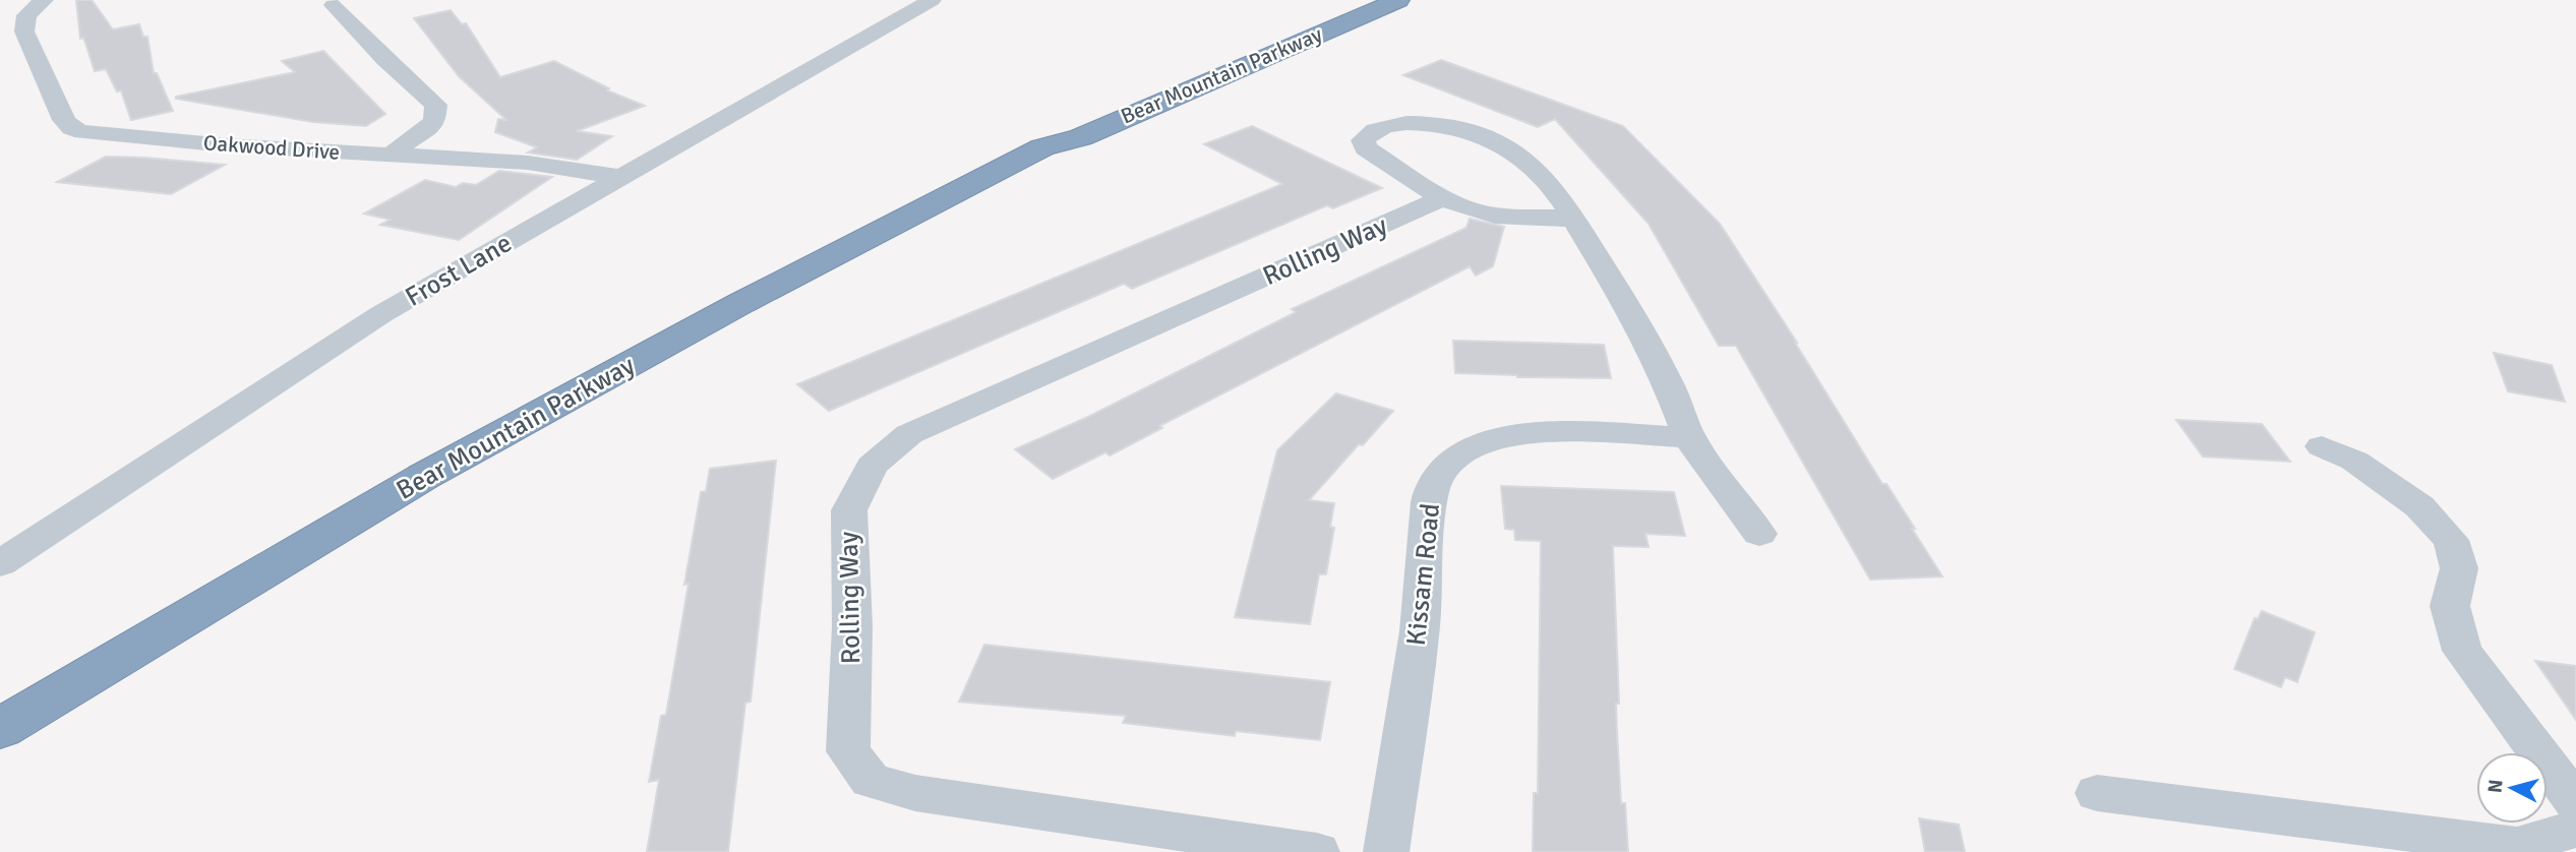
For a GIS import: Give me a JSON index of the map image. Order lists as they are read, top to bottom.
{
  "streets": {
    "highway": ["Bear Mountain Parkway"],
    "street": [
      "Oakwood Drive",
      "Rolling Way",
      "Frost Lane",
      "Kissam Road"
    ]
  },
  "crossings": [
    ["Oakwood Drive", "Frost Lane"]
  ],
  "north": "left"
}
